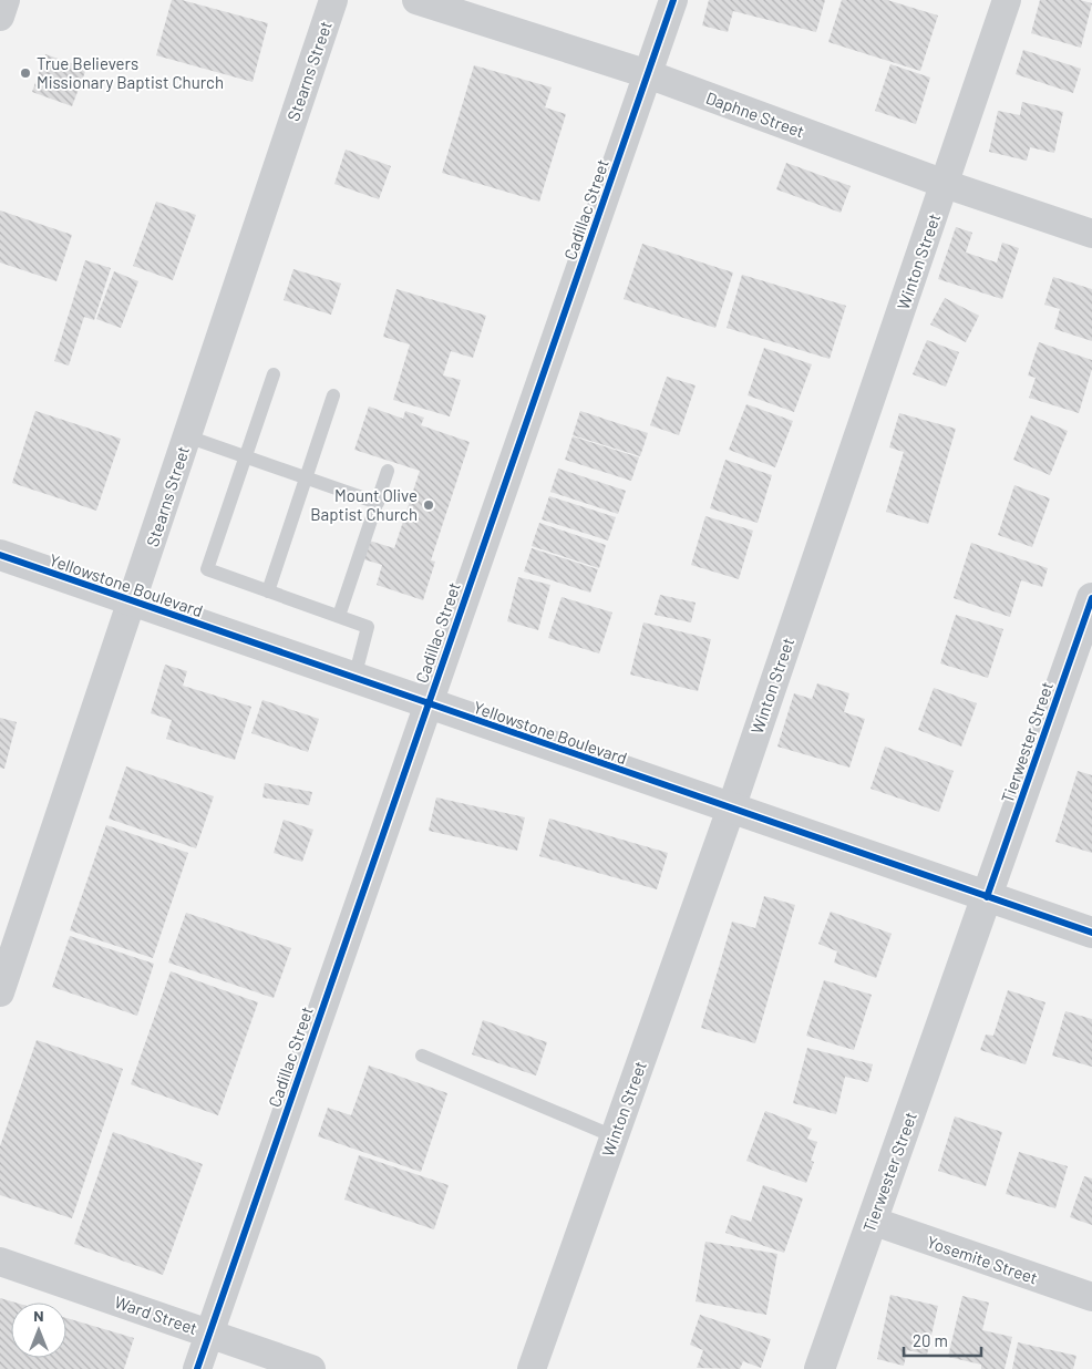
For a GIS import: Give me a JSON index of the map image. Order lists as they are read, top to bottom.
{
  "streets": {
    "street": [
      "Stearns Street",
      "Daphne Street",
      "Cadillac Street",
      "Winton Street",
      "Yellowstone Boulevard",
      "Tierwester Street",
      "Yosemite Street",
      "Ward Street"
    ]
  },
  "crossings": [
    ["Stearns Street", "Yellowstone Boulevard"],
    ["Daphne Street", "Cadillac Street"],
    ["Daphne Street", "Winton Street"],
    ["Cadillac Street", "Yellowstone Boulevard"],
    ["Cadillac Street", "Ward Street"],
    ["Winton Street", "Yellowstone Boulevard"],
    ["Yellowstone Boulevard", "Tierwester Street"],
    ["Tierwester Street", "Yosemite Street"]
  ],
  "places": ["True Believers Missionary Baptist Church", "Mount Olive Baptist Church"],
  "scale_bar": "20 m",
  "north": "top"
}
